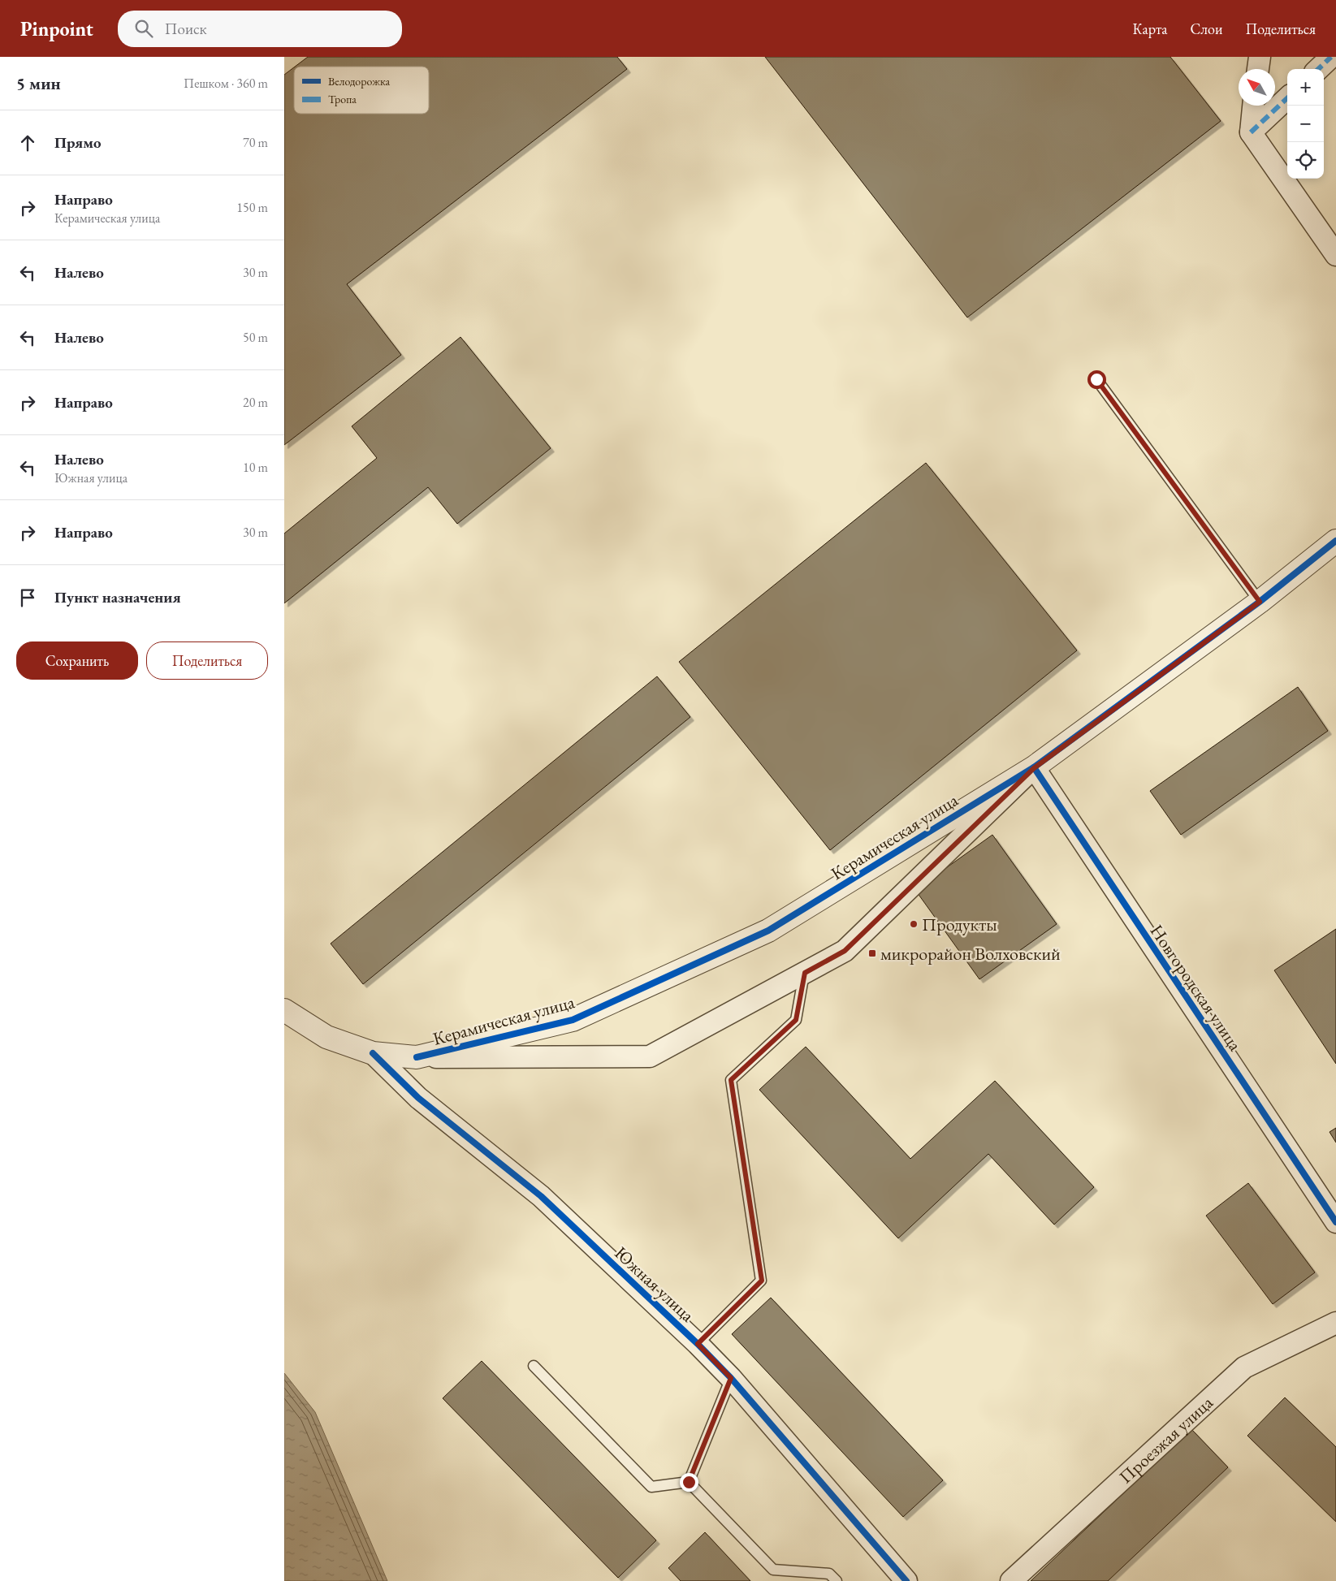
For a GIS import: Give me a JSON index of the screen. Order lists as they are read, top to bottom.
{
  "streets": {
    "street": [
      "Керамическая улица",
      "Новгородская улица",
      "Южная улица",
      "Проезжая улица"
    ]
  },
  "crossings": [
    ["Керамическая улица", "Новгородская улица"]
  ],
  "places": {
    "other": ["Продукты"],
    "transit": ["микрорайон Волховский"]
  },
  "legend": ["Велодорожка", "Тропа"],
  "north": "top left",
  "page": {
    "header": "Pinpoint",
    "search": "Поиск",
    "nav": ["Карта", "Слои", "Поделиться"],
    "heading": ["5 мин", "Пешком · 360 m"],
    "map_buttons": ["+", "−"],
    "list": [
      ["Прямо", "70 m"],
      ["Направо", "Керамическая улица", "150 m"],
      ["Налево", "30 m"],
      ["Налево", "50 m"],
      ["Направо", "20 m"],
      ["Налево", "Южная улица", "10 m"],
      ["Направо", "30 m"],
      "Пункт назначения"
    ],
    "buttons": ["Сохранить", "Поделиться"]
  }
}
